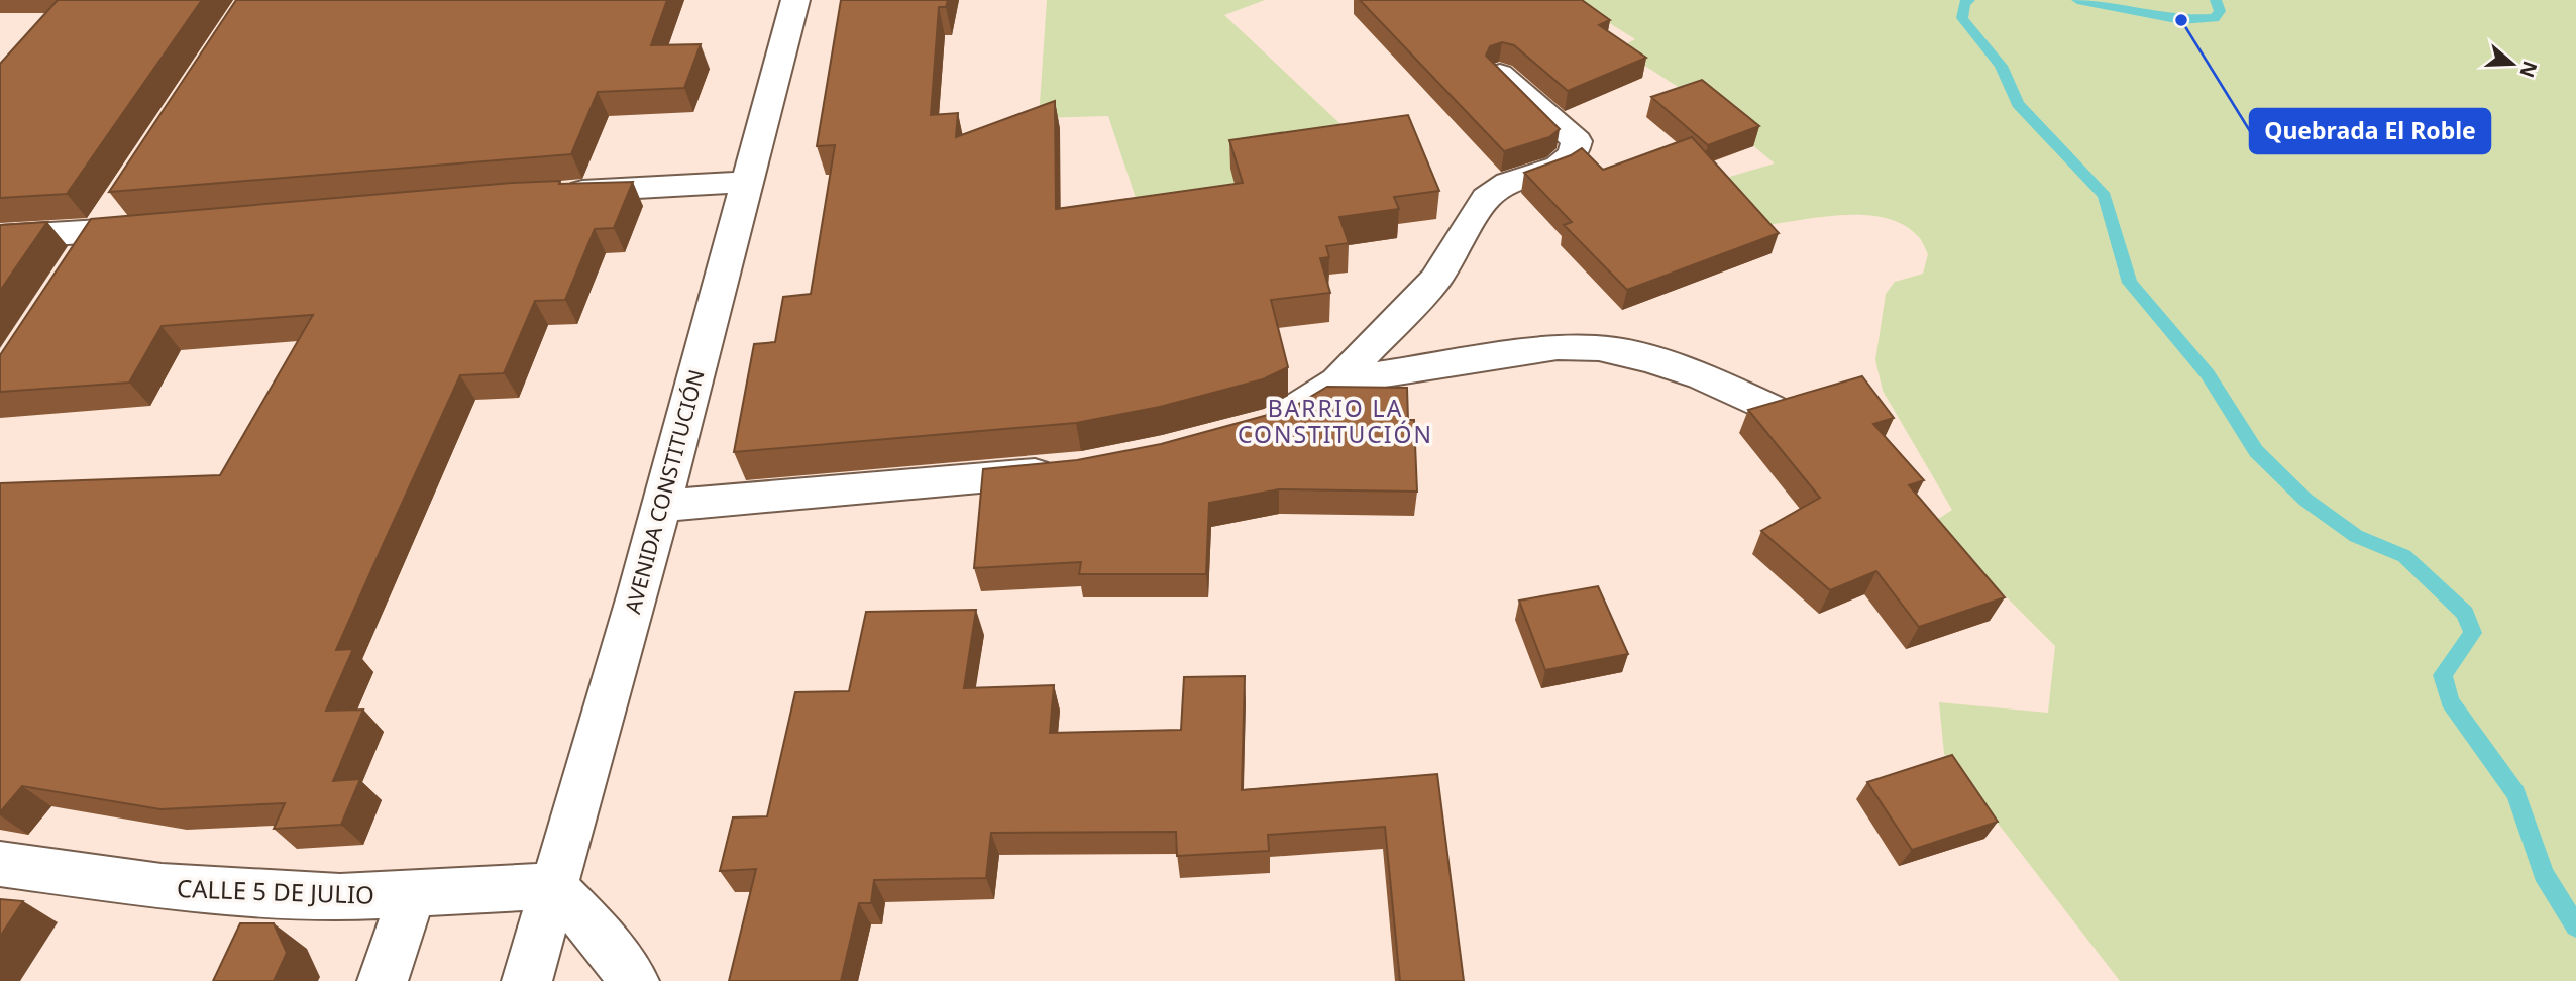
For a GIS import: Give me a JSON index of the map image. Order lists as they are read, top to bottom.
{
  "streets": {
    "street": ["AVENIDA CONSTITUCIÓN", "CALLE 5 DE JULIO"]
  },
  "crossings": [
    ["AVENIDA CONSTITUCIÓN", "CALLE 5 DE JULIO"]
  ],
  "districts": ["BARRIO LA CONSTITUCIÓN"],
  "places": ["Quebrada El Roble"],
  "north": "right"
}
